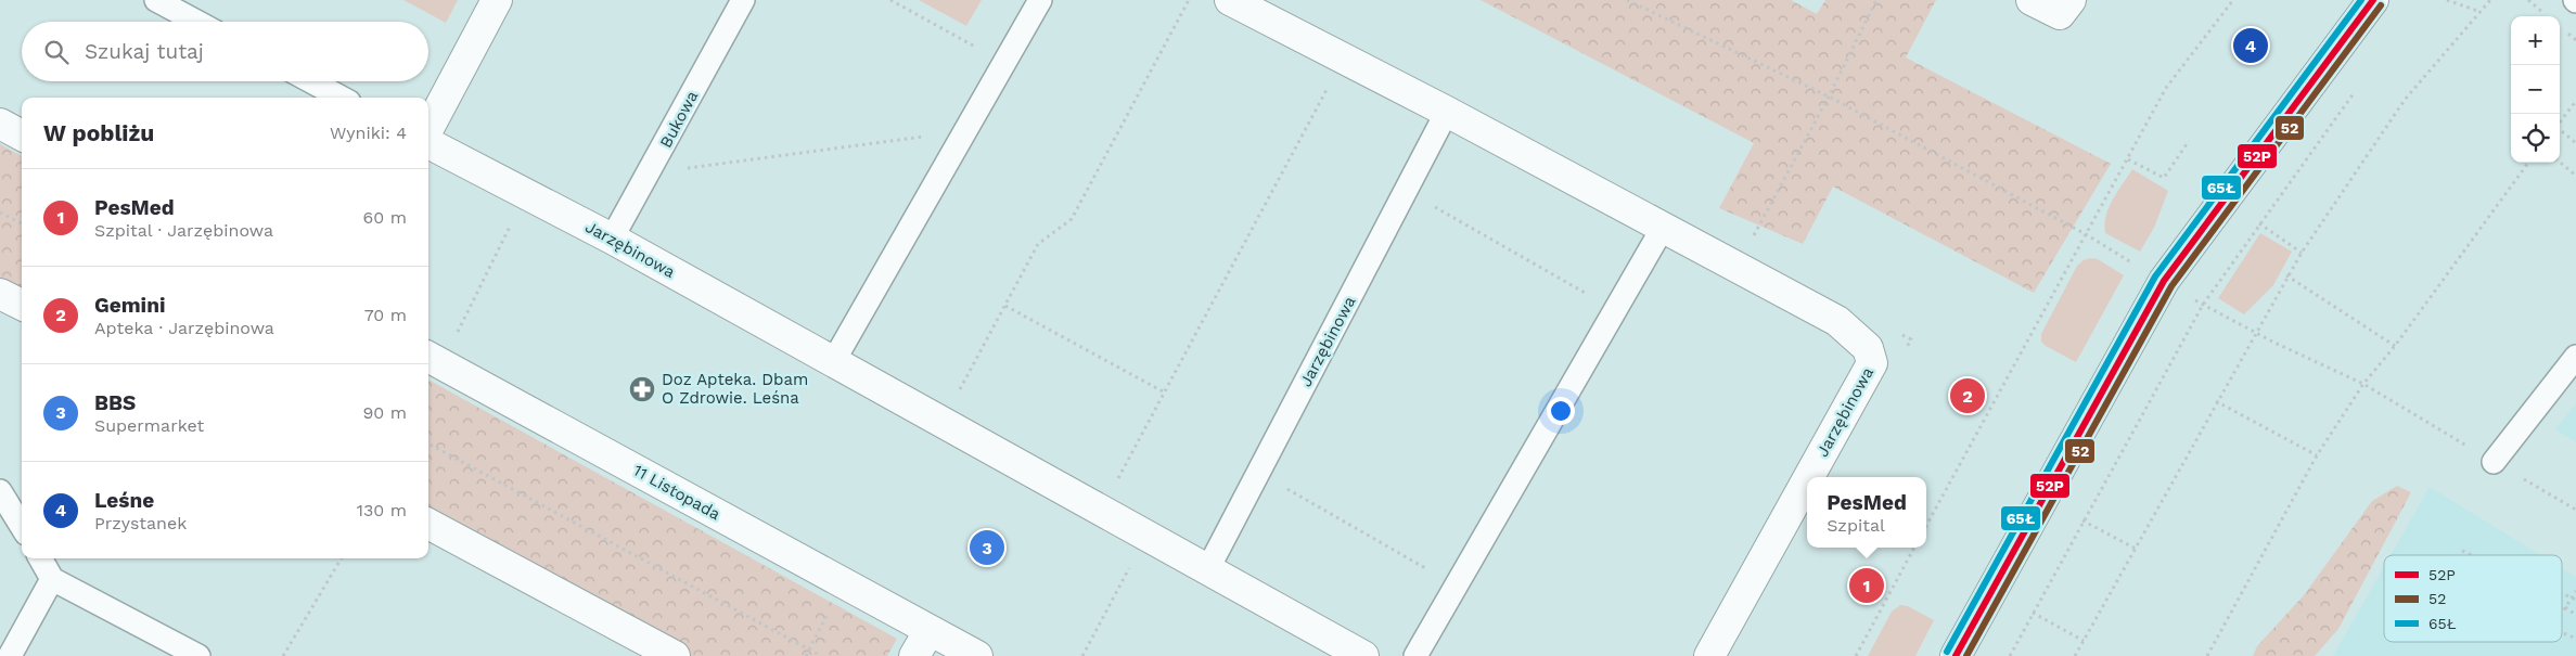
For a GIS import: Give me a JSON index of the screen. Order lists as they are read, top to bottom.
{
  "streets": {
    "street": ["Jarzębinowa", "11 Listopada"],
    "lane": ["Bukowa"]
  },
  "crossings": [
    ["Bukowa", "Jarzębinowa"]
  ],
  "places": {
    "pharmacy": ["Doz Apteka. Dbam O Zdrowie. Leśna"]
  },
  "lines": ["transit line 52P", "transit line 65Ł", "transit line 52"],
  "legend": ["52P", "52", "65Ł"],
  "page": {
    "map_buttons": ["+", "−"],
    "search": "Szukaj tutaj",
    "pins": [
      "4",
      "2",
      "3",
      "1"
    ],
    "heading": ["W pobliżu", "Wyniki: 4"],
    "list": [
      {
        "mark": "1",
        "name": "PesMed",
        "note": "Szpital · Jarzębinowa",
        "value": "60 m"
      },
      {
        "mark": "2",
        "name": "Gemini",
        "note": "Apteka · Jarzębinowa",
        "value": "70 m"
      },
      {
        "mark": "3",
        "name": "BBS",
        "note": "Supermarket",
        "value": "90 m"
      },
      {
        "mark": "4",
        "name": "Leśne",
        "note": "Przystanek",
        "value": "130 m"
      }
    ],
    "popup": ["PesMed", "Szpital"]
  }
}
